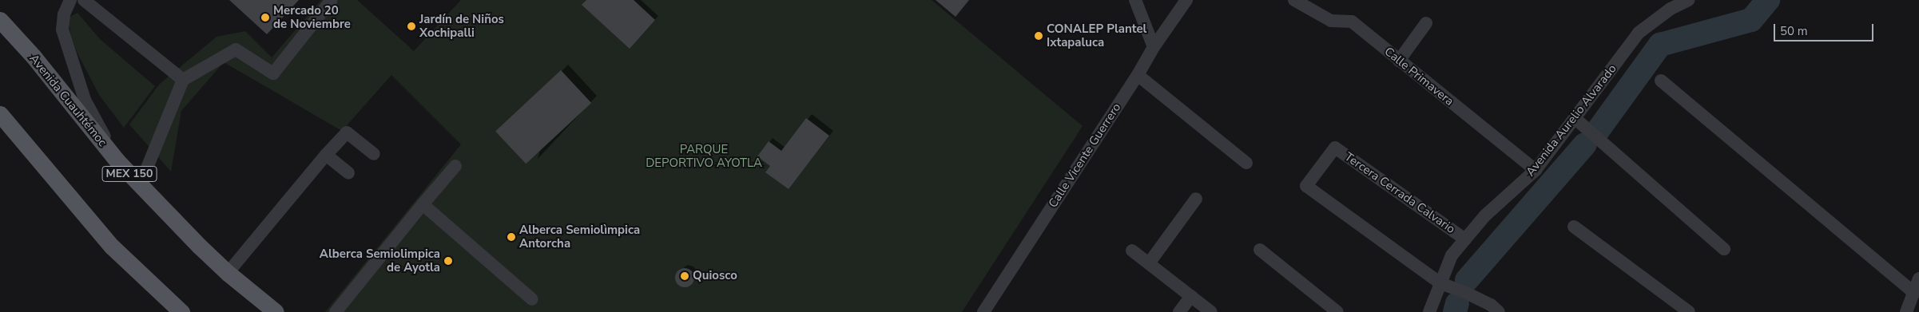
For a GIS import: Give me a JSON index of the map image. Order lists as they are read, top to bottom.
{
  "streets": {
    "main road": ["Avenida Cuauhtémoc", "MEX 150"],
    "street": [
      "Calle Primavera",
      "Avenida Aurelio Alvarado",
      "Calle Vicente Guerrero",
      "Tercera Cerrada Calvario"
    ]
  },
  "crossings": [
    ["Calle Primavera", "Avenida Aurelio Alvarado"],
    ["Avenida Aurelio Alvarado", "Tercera Cerrada Calvario"]
  ],
  "parks": ["PARQUE DEPORTIVO AYOTLA"],
  "places": [
    "Mercado 20 de Noviembre",
    "Jardín de Niños Xochipalli",
    "CONALEP Plantel Ixtapaluca",
    "Alberca Semiolìmpica Antorcha",
    "Alberca Semiolimpica de Ayotla",
    "Quiosco"
  ],
  "scale_bar": "50 m"
}
